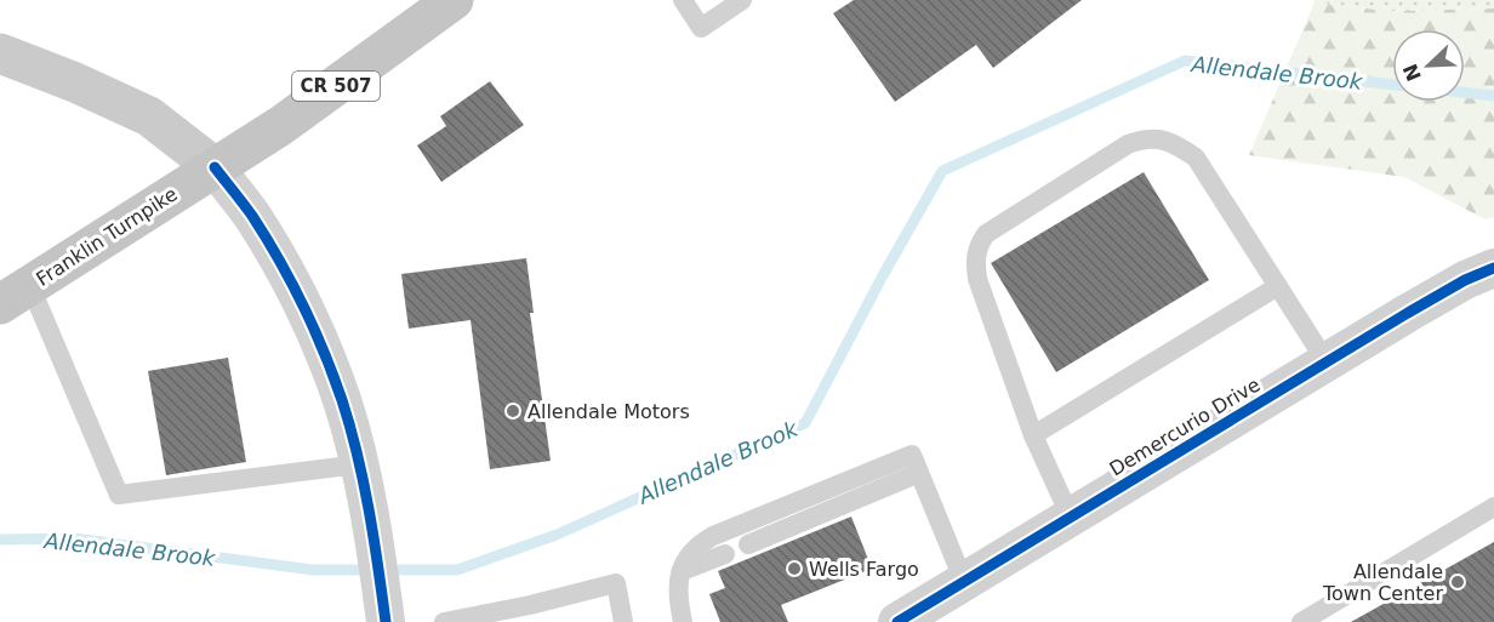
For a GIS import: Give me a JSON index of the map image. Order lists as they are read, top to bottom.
{
  "streets": {
    "main road": ["CR 507", "Franklin Turnpike"],
    "street": ["Demercurio Drive"]
  },
  "crossings": [
    ["CR 507", "Franklin Turnpike"]
  ],
  "water": ["Allendale Brook"],
  "places": ["Allendale Motors", "Wells Fargo", "Allendale Town Center"],
  "north": "bottom left"
}
